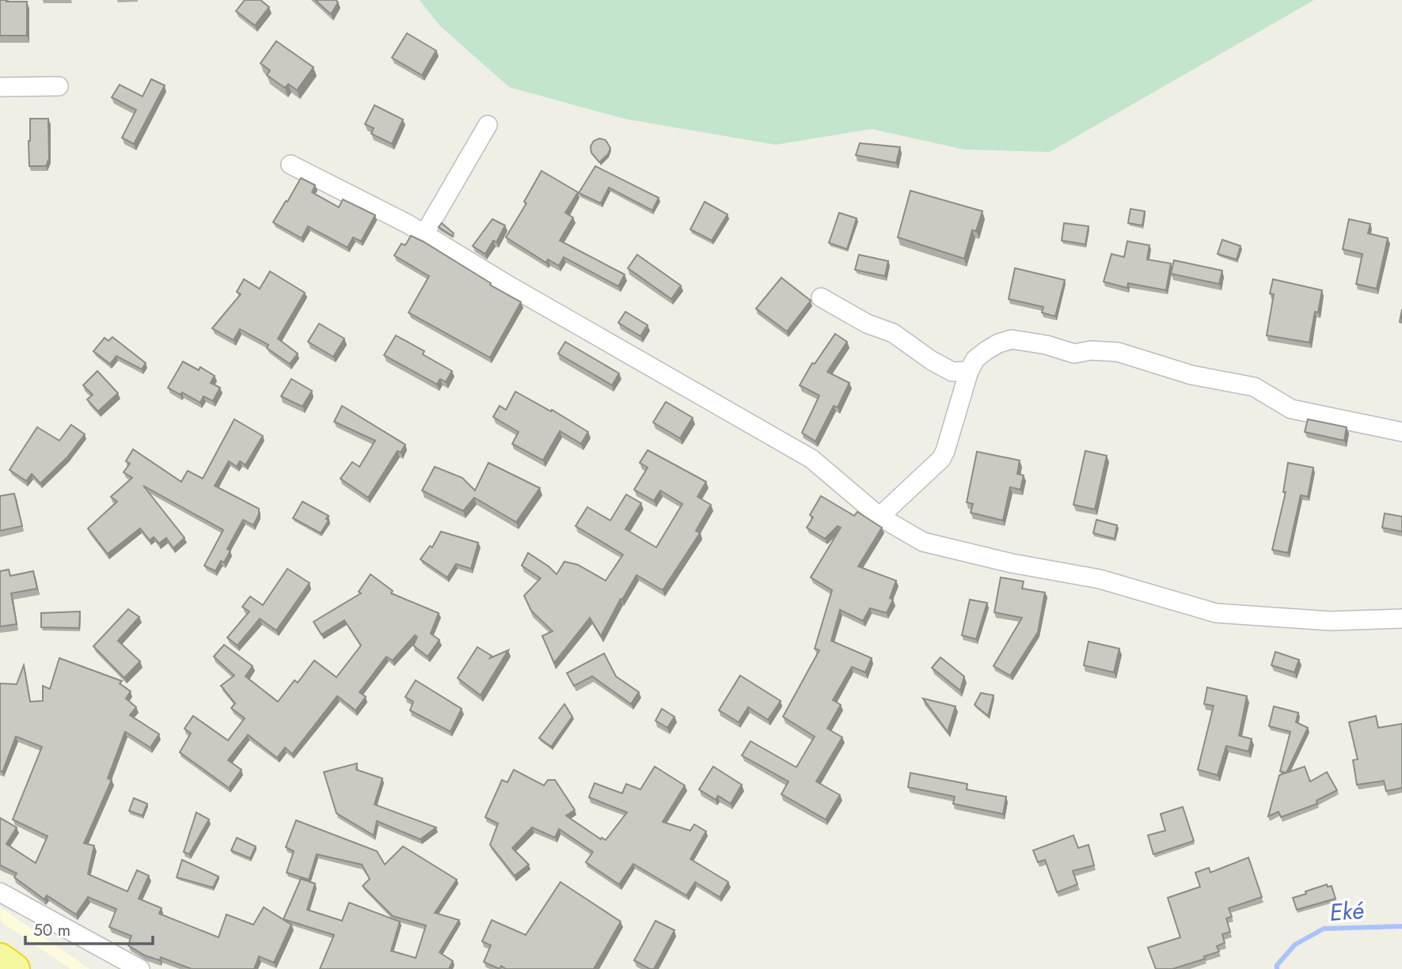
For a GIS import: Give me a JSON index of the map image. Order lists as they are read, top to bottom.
{
  "water": ["Eké"],
  "scale_bar": "50 m"
}
